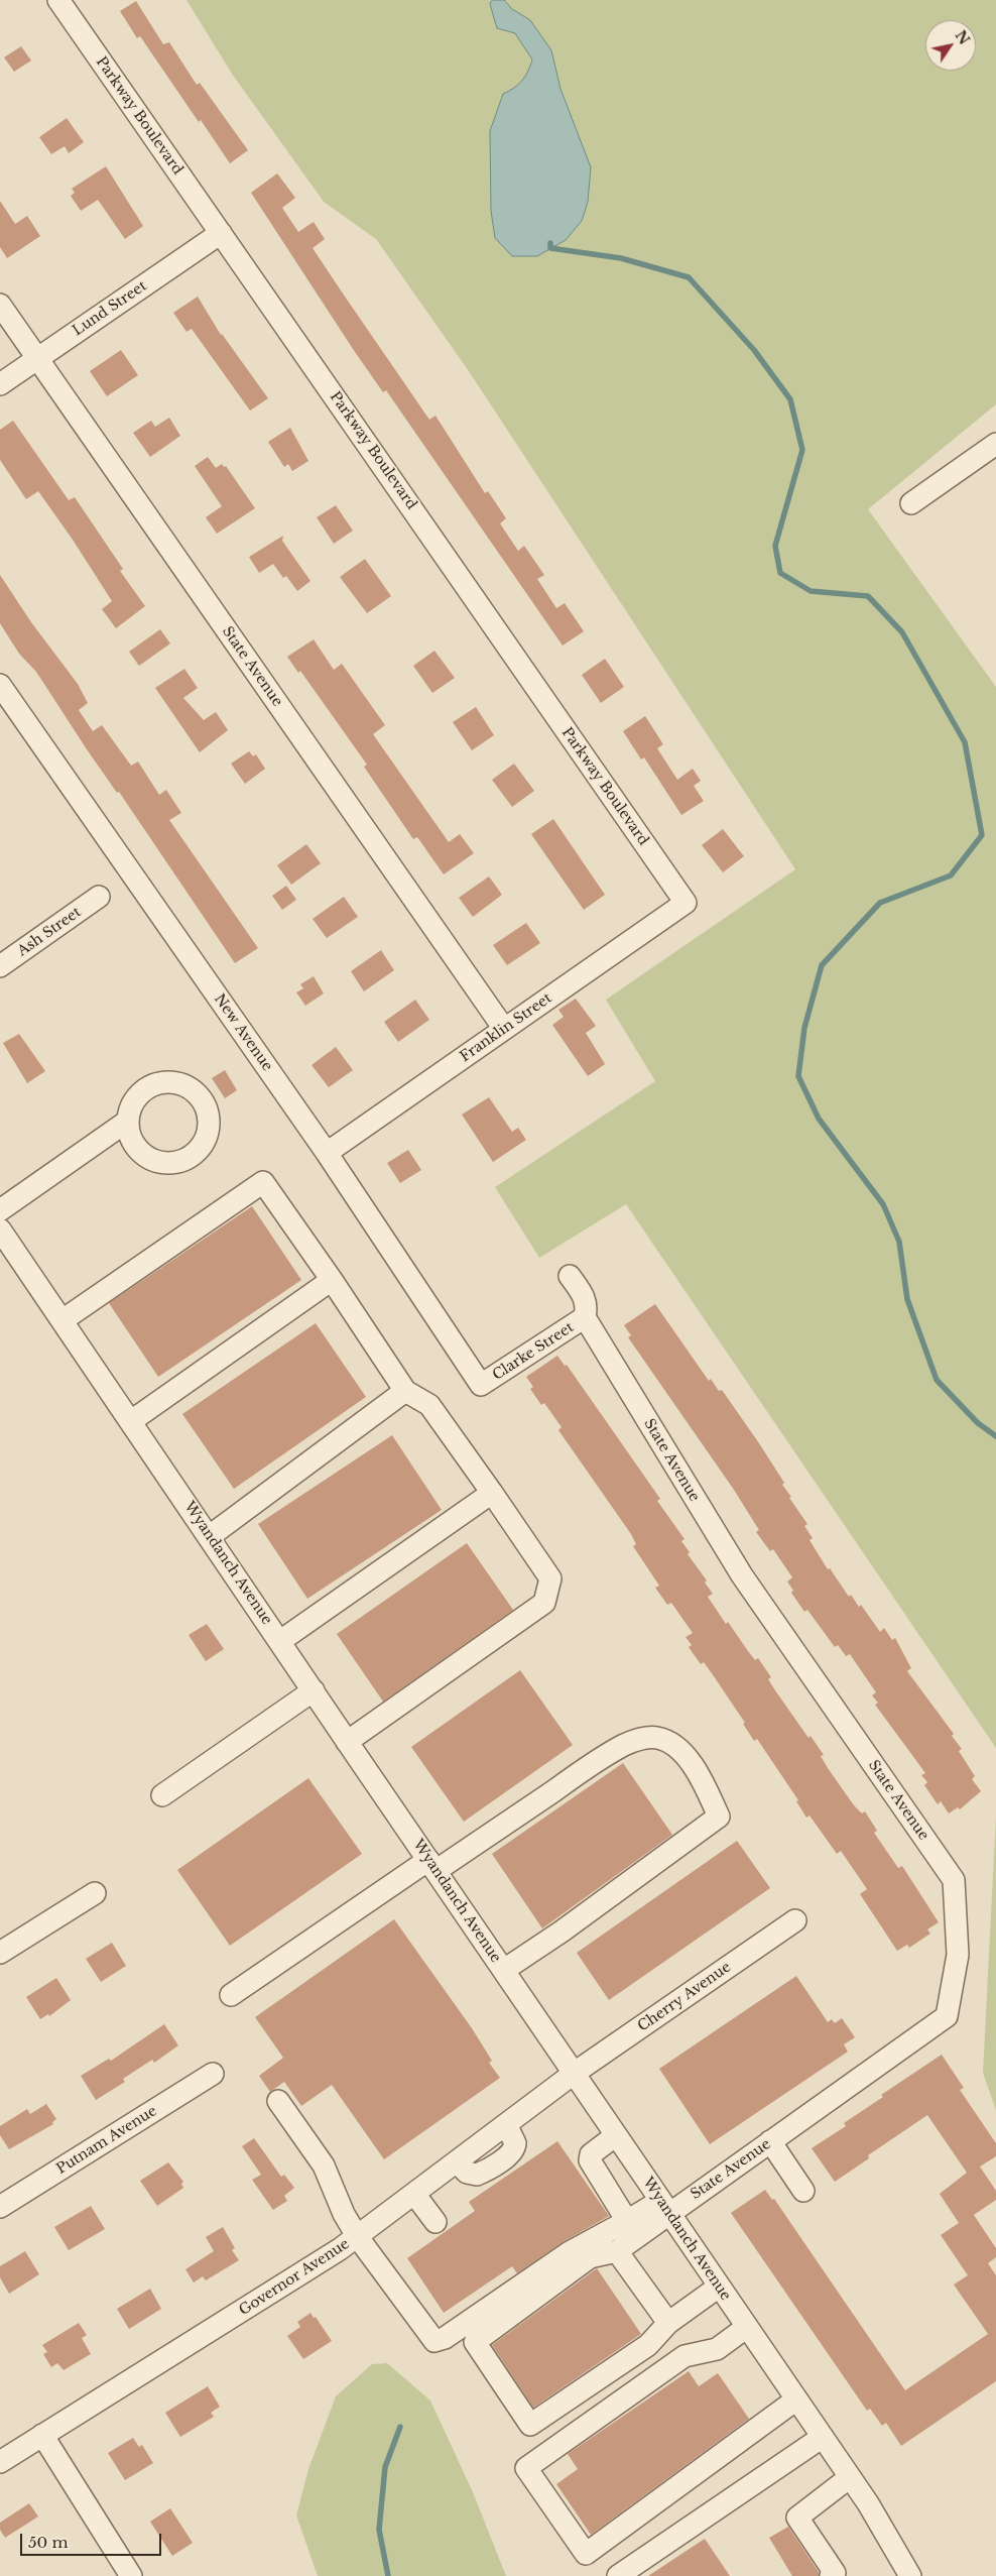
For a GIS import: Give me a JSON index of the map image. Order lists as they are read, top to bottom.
{
  "streets": {
    "street": [
      "Parkway Boulevard",
      "Lund Street",
      "State Avenue",
      "Ash Street",
      "Franklin Street",
      "New Avenue",
      "Clarke Street",
      "Wyandanch Avenue",
      "Cherry Avenue",
      "Putnam Avenue",
      "Governor Avenue"
    ]
  },
  "crossings": [
    ["Parkway Boulevard", "Lund Street"],
    ["Parkway Boulevard", "Franklin Street"],
    ["Lund Street", "State Avenue"],
    ["State Avenue", "Franklin Street"],
    ["State Avenue", "Clarke Street"],
    ["State Avenue", "Wyandanch Avenue"],
    ["Franklin Street", "New Avenue"],
    ["New Avenue", "Clarke Street"],
    ["Wyandanch Avenue", "Cherry Avenue"],
    ["Wyandanch Avenue", "Governor Avenue"],
    ["Cherry Avenue", "Governor Avenue"]
  ],
  "scale_bar": "50 m",
  "north": "top right"
}
